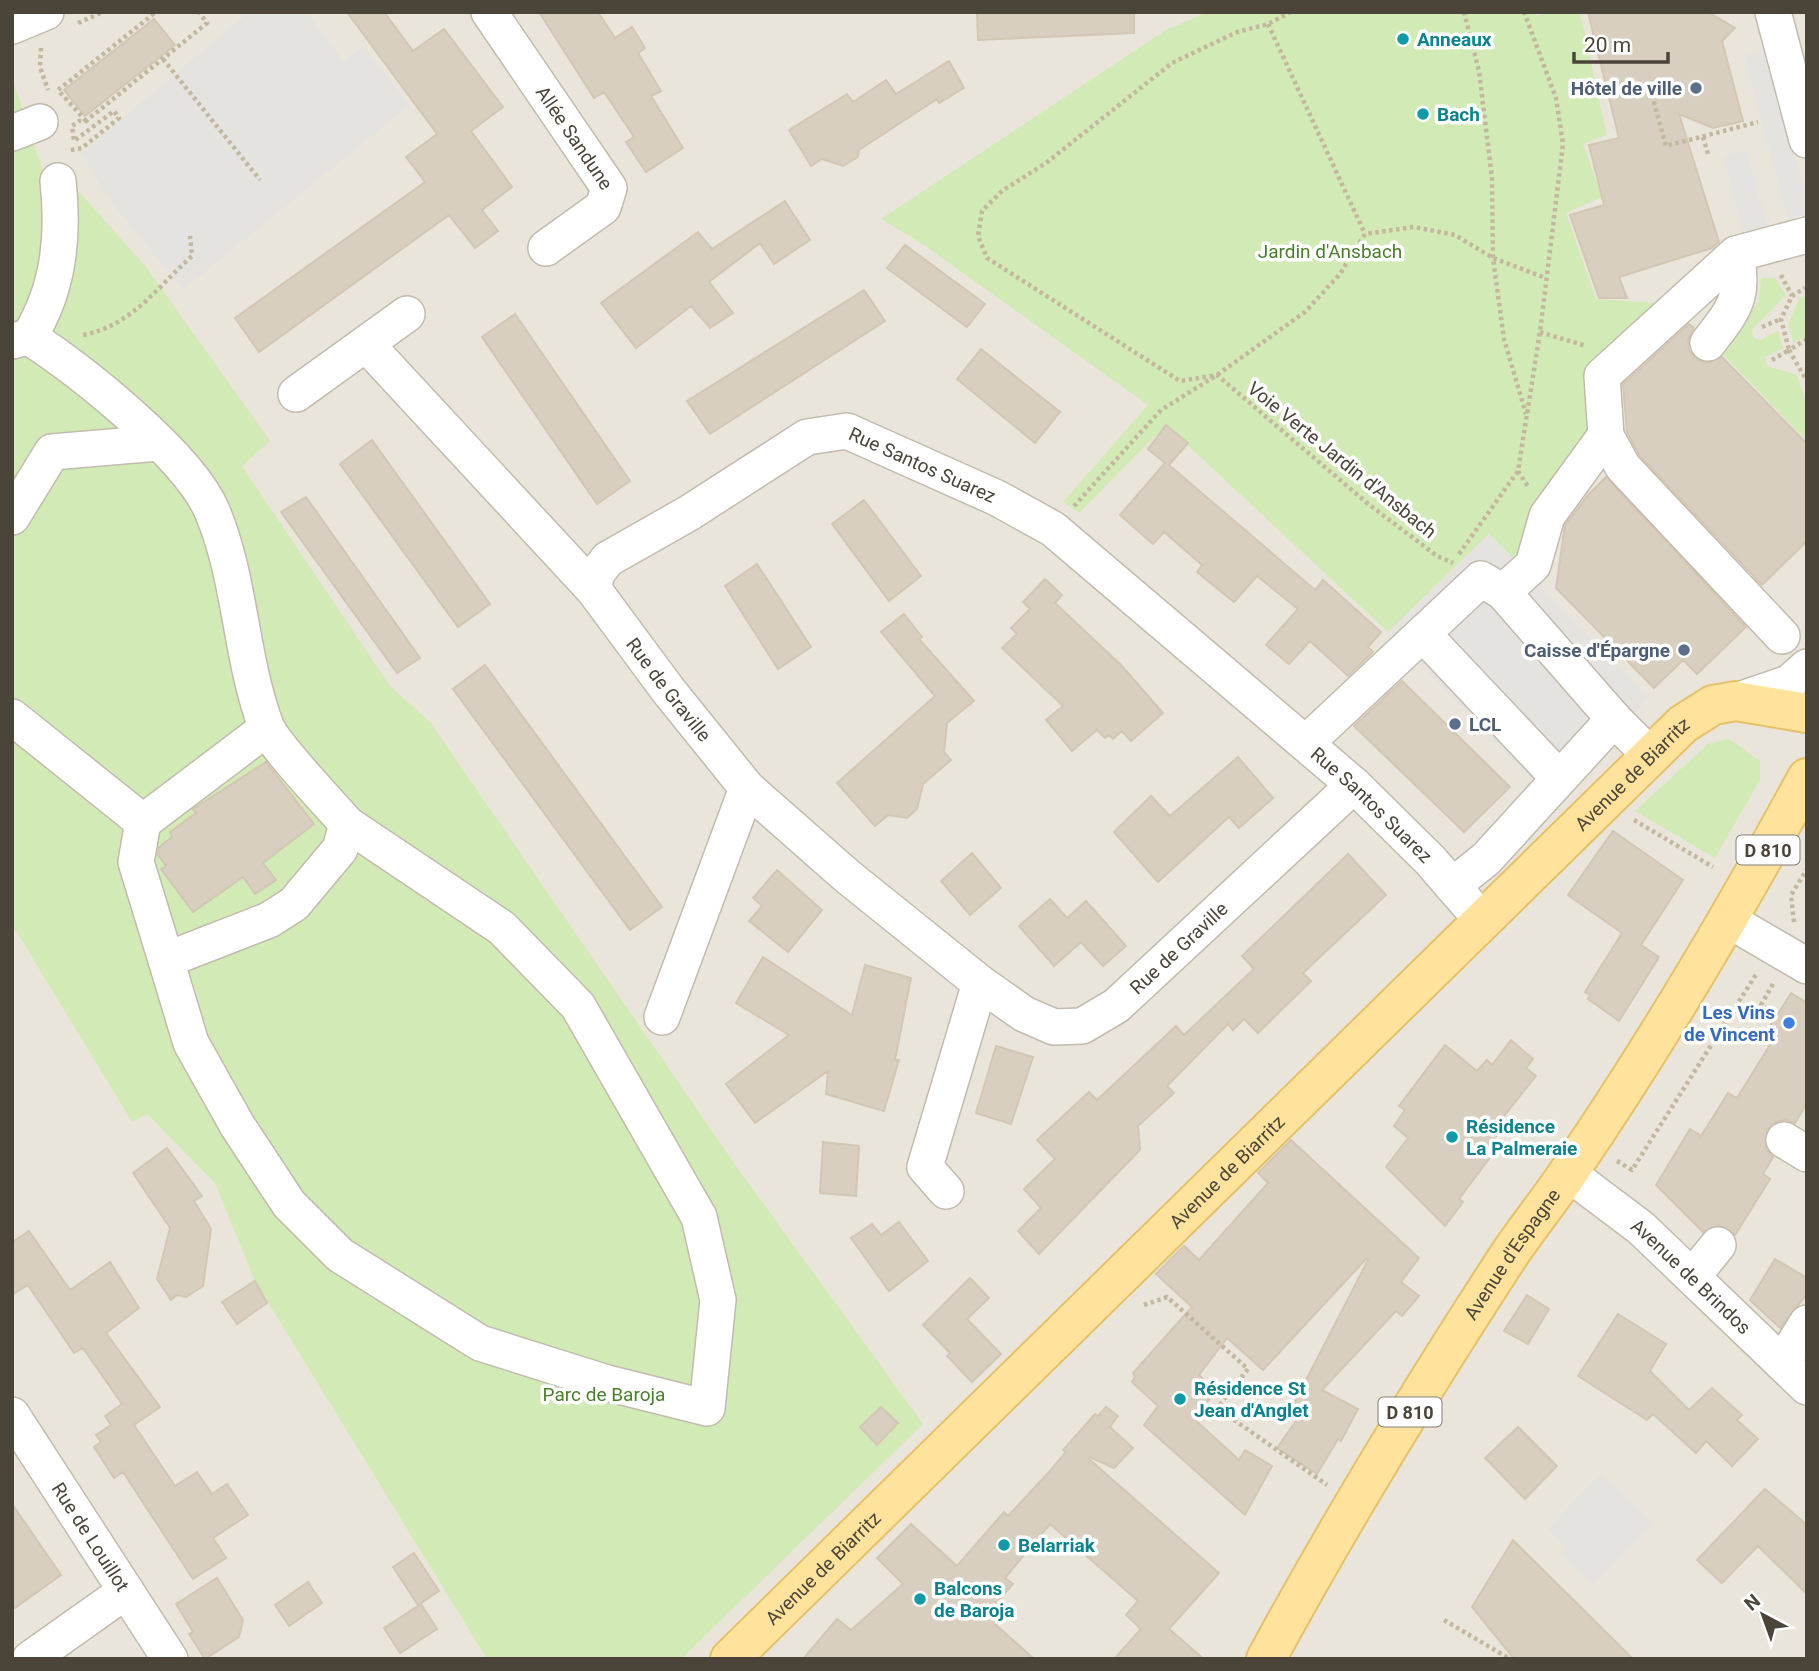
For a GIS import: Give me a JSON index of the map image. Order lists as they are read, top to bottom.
{
  "streets": {
    "main road": ["Avenue de Biarritz", "D 810", "Avenue d'Espagne"],
    "street": [
      "Allée Sandune",
      "Rue Santos Suarez",
      "Rue de Graville",
      "Avenue de Brindos",
      "Rue de Louillot"
    ],
    "path": ["Voie Verte Jardin d'Ansbach"]
  },
  "crossings": [
    ["Rue Santos Suarez", "Rue de Graville"],
    ["Rue Santos Suarez", "Avenue de Biarritz"],
    ["Avenue d'Espagne", "Avenue de Brindos"]
  ],
  "parks": ["Jardin d'Ansbach", "Parc de Baroja"],
  "places": [
    "Anneaux",
    "Hôtel de ville",
    "Bach",
    "Caisse d'Épargne",
    "LCL",
    "Les Vins de Vincent",
    "Résidence La Palmeraie",
    "Résidence St Jean d'Anglet",
    "Belarriak",
    "Balcons de Baroja"
  ],
  "scale_bar": "20 m",
  "north": "top left"
}
